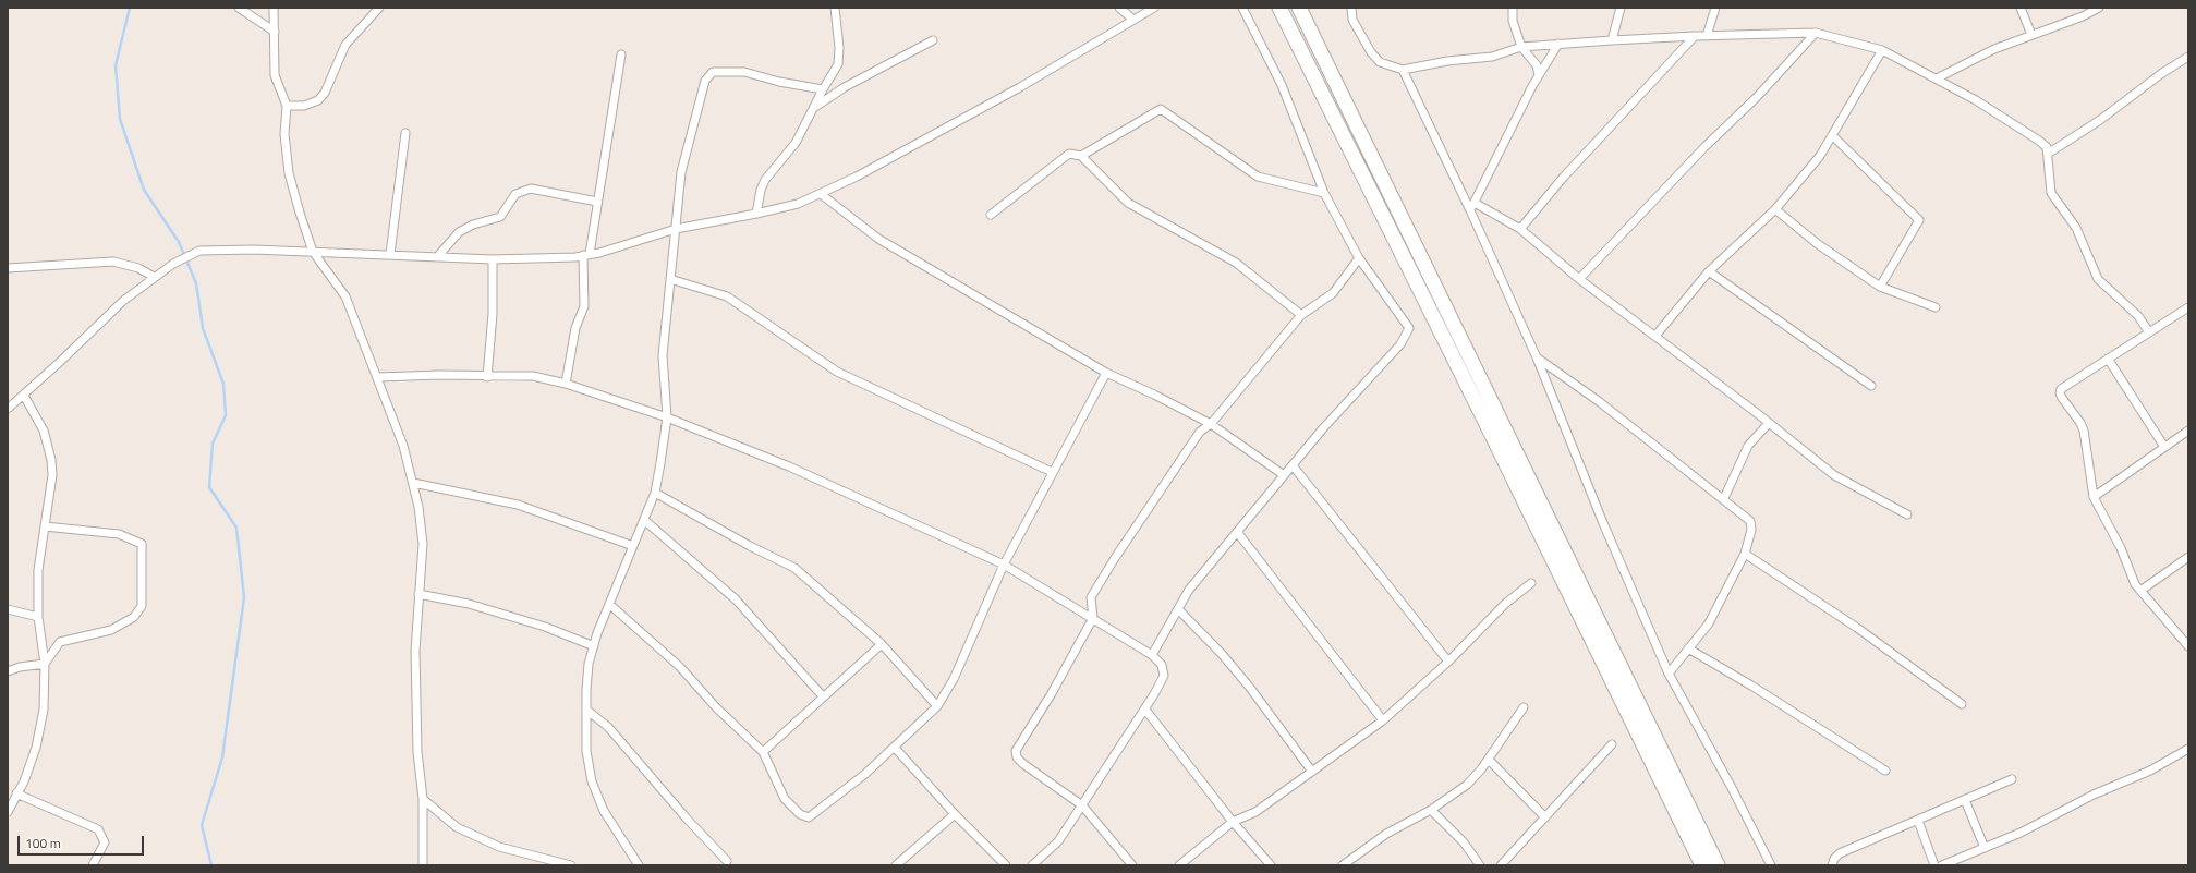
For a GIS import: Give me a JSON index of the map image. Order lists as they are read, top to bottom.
{
  "scale_bar": "100 m"
}
